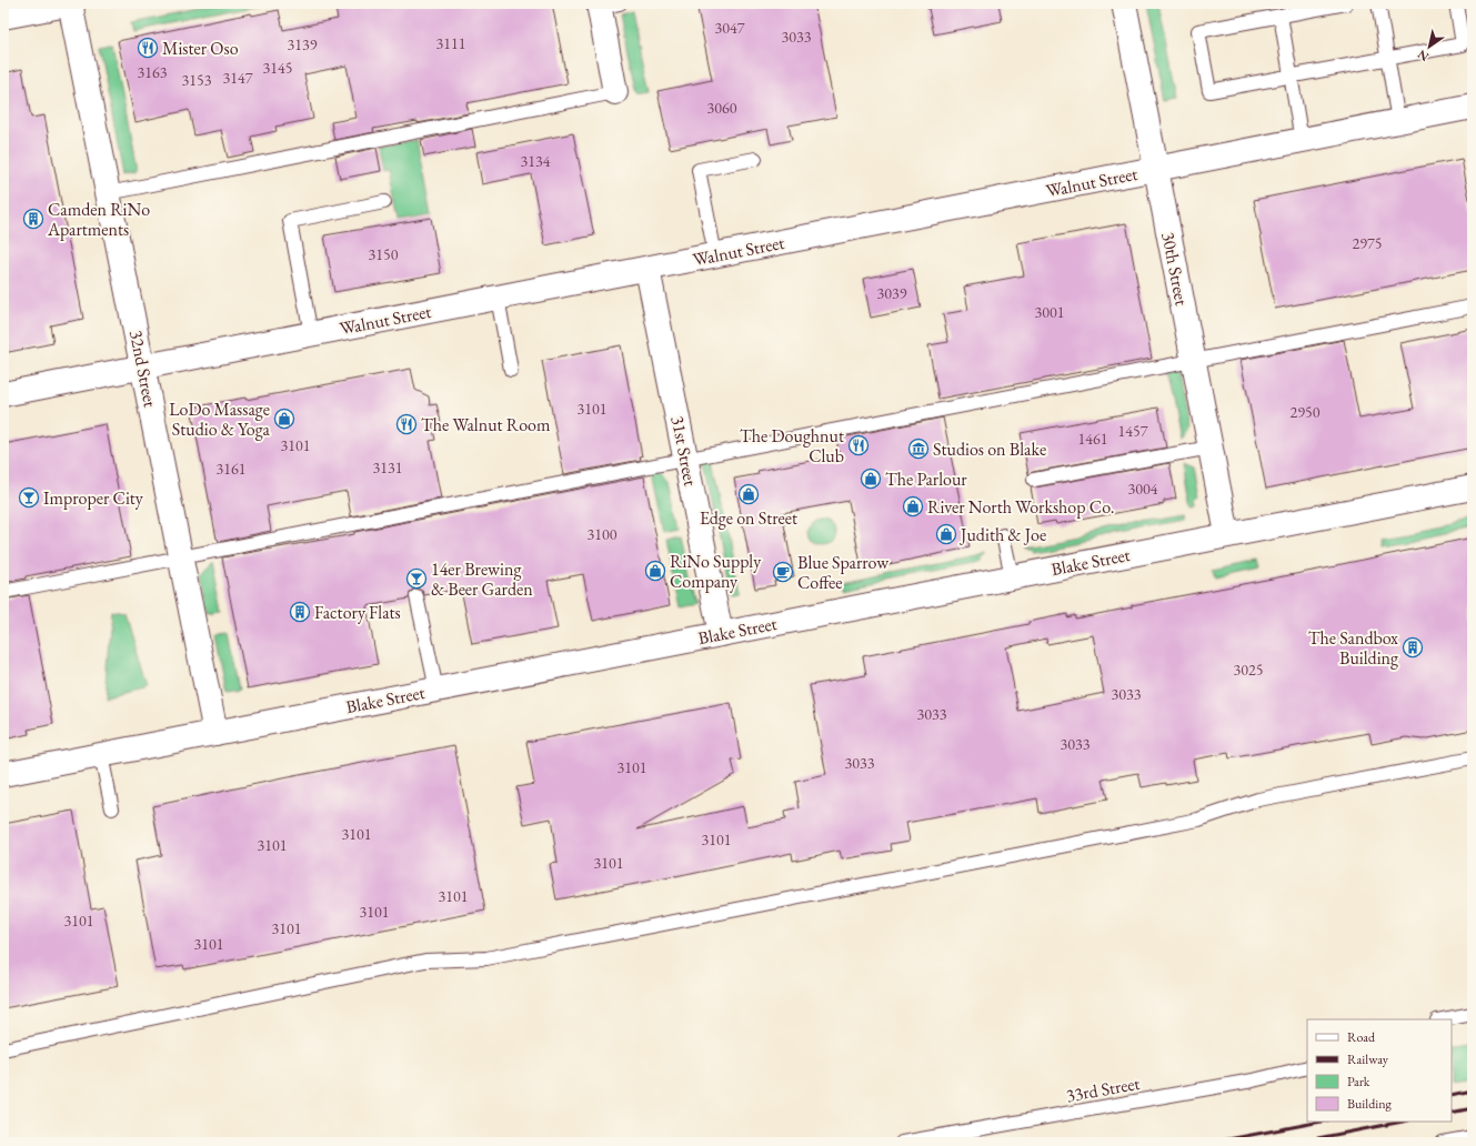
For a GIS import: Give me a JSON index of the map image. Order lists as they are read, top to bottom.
{
  "streets": {
    "street": [
      "Walnut Street",
      "30th Street",
      "32nd Street",
      "31st Street",
      "Blake Street"
    ],
    "lane": ["33rd Street"]
  },
  "crossings": [
    ["Walnut Street", "30th Street"],
    ["Walnut Street", "32nd Street"],
    ["Walnut Street", "31st Street"],
    ["30th Street", "Blake Street"],
    ["32nd Street", "Blake Street"],
    ["31st Street", "Blake Street"]
  ],
  "places": {
    "restaurant": ["Mister Oso", "The Walnut Room", "The Doughnut Club"],
    "building": ["Camden RiNo Apartments", "Factory Flats", "The Sandbox Building"],
    "shop": [
      "LoDo Massage Studio & Yoga",
      "The Parlour",
      "Edge on Street",
      "River North Workshop Co.",
      "Judith & Joe",
      "RiNo Supply Company"
    ],
    "museum": ["Studios on Blake"],
    "bar": ["Improper City", "14er Brewing & Beer Garden"],
    "cafe": ["Blue Sparrow Coffee"]
  },
  "house_numbers": [
    "3047",
    "3033",
    "3111",
    "3139",
    "3145",
    "3163",
    "3147",
    "3153",
    "3060",
    "3134",
    "2975",
    "3150",
    "3039",
    "3001",
    "3101",
    "2950",
    "1457",
    "1461",
    "3101",
    "3131",
    "3161",
    "3004",
    "3100",
    "3025",
    "3033",
    "3033",
    "3033",
    "3033",
    "3101",
    "3101",
    "3101",
    "3101",
    "3101",
    "3101",
    "3101",
    "3101",
    "3101",
    "3101"
  ],
  "legend": [
    "Road",
    "Railway",
    "Park",
    "Building"
  ],
  "north": "bottom left"
}
